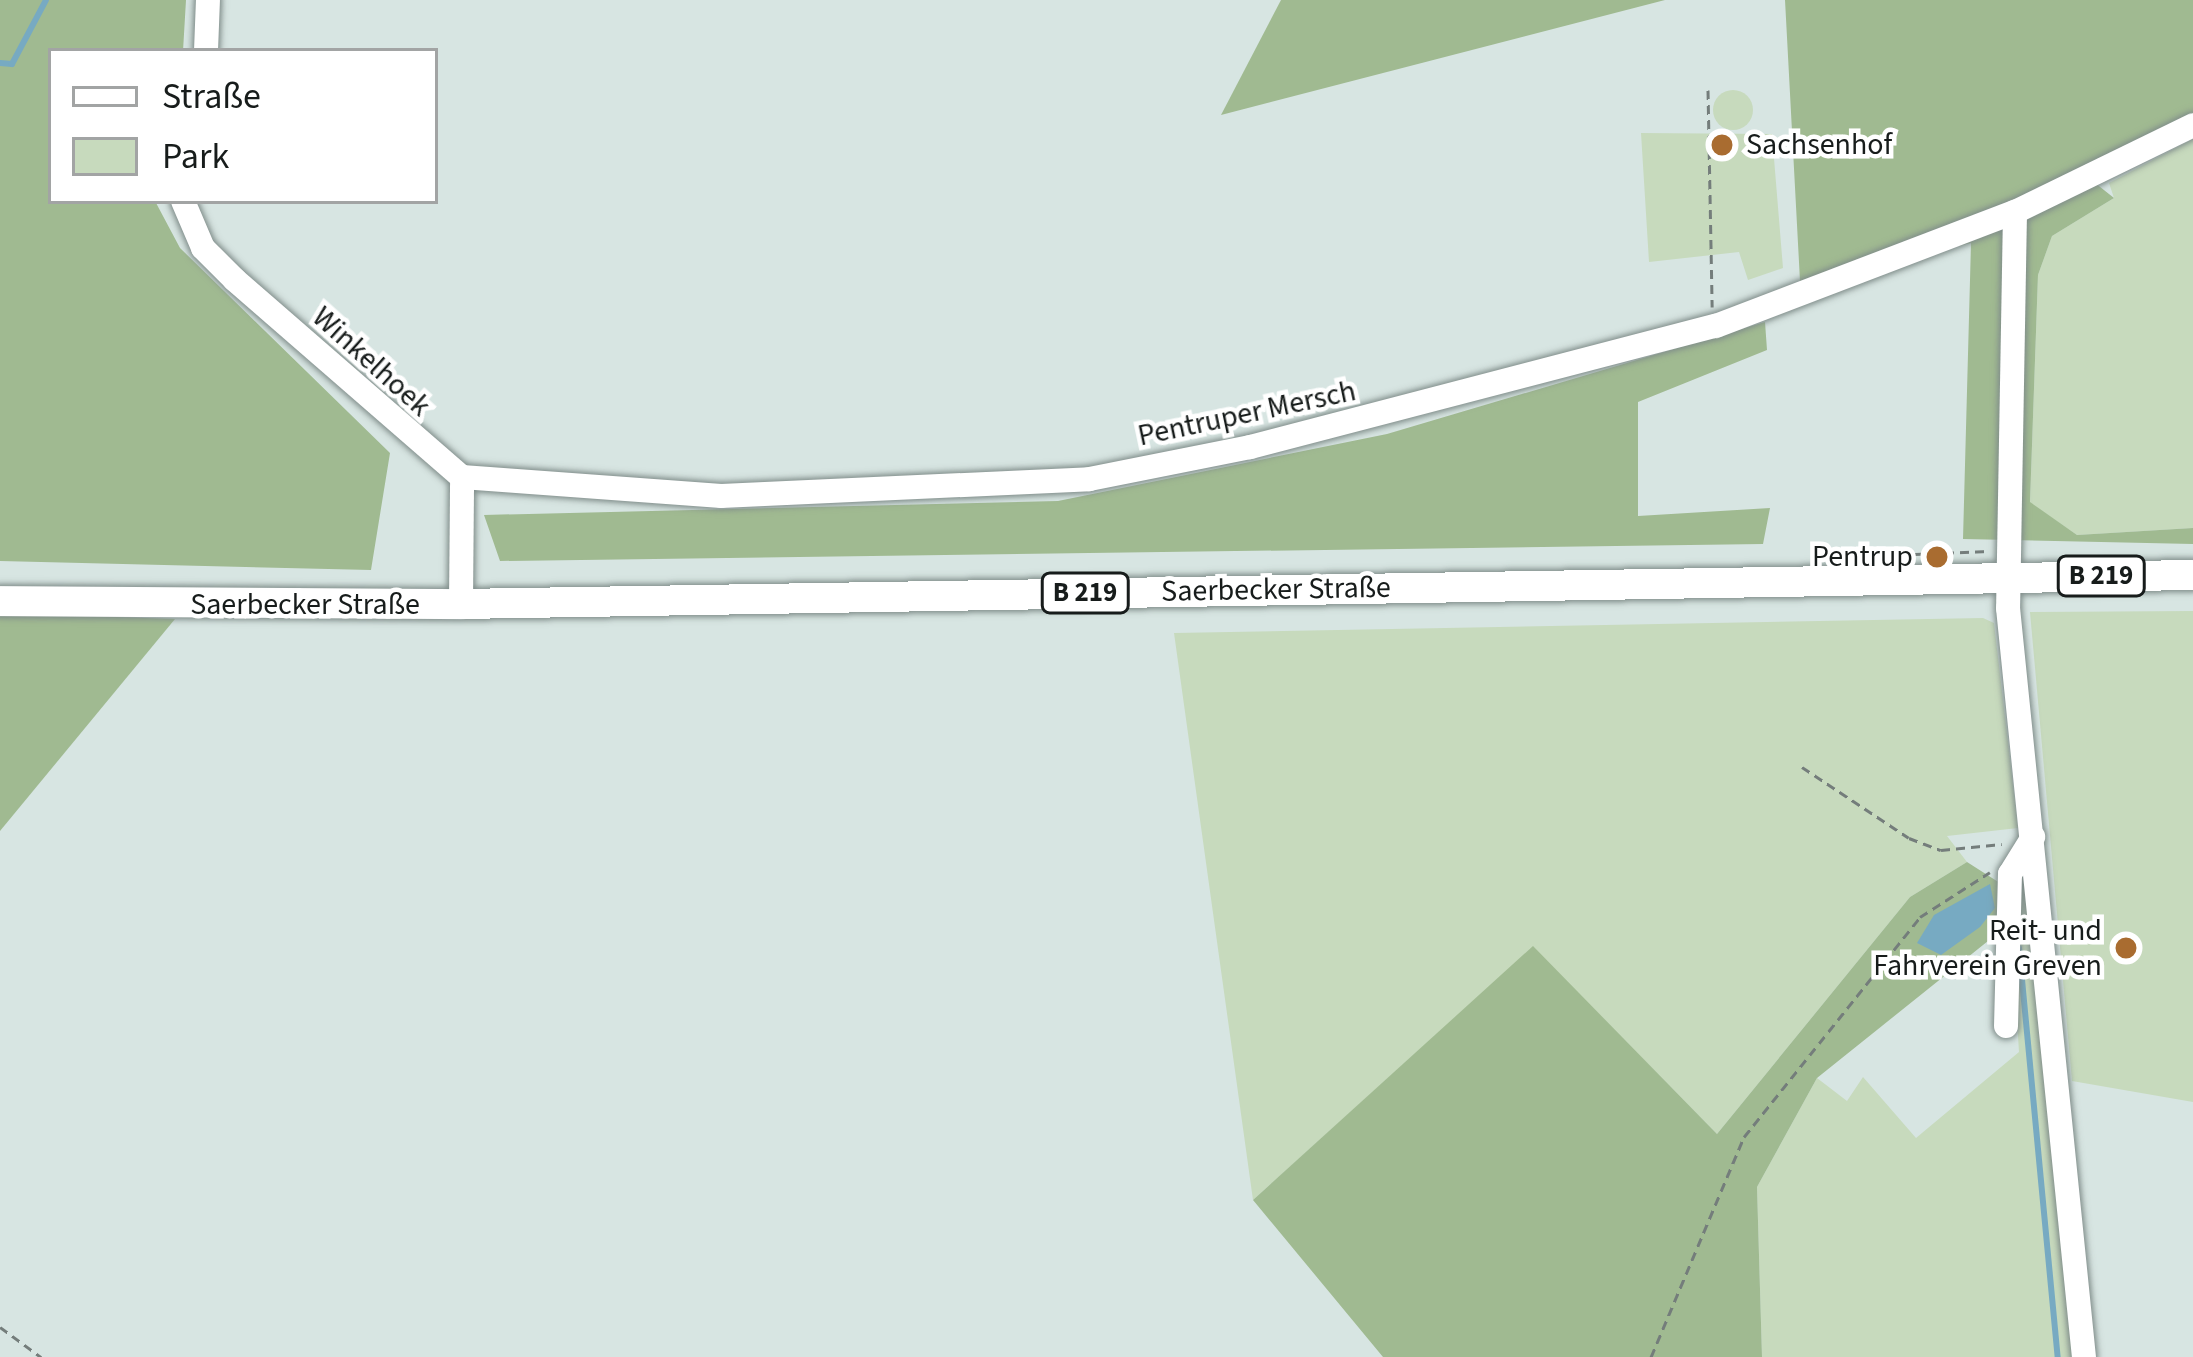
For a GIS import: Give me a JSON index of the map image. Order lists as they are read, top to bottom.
{
  "streets": {
    "main road": ["B 219", "Saerbecker Straße"],
    "street": ["Winkelhoek", "Pentruper Mersch"]
  },
  "crossings": [
    ["Winkelhoek", "Pentruper Mersch"]
  ],
  "places": ["Sachsenhof", "Pentrup", "Reit- und Fahrverein Greven"],
  "legend": ["Straße", "Park"]
}
